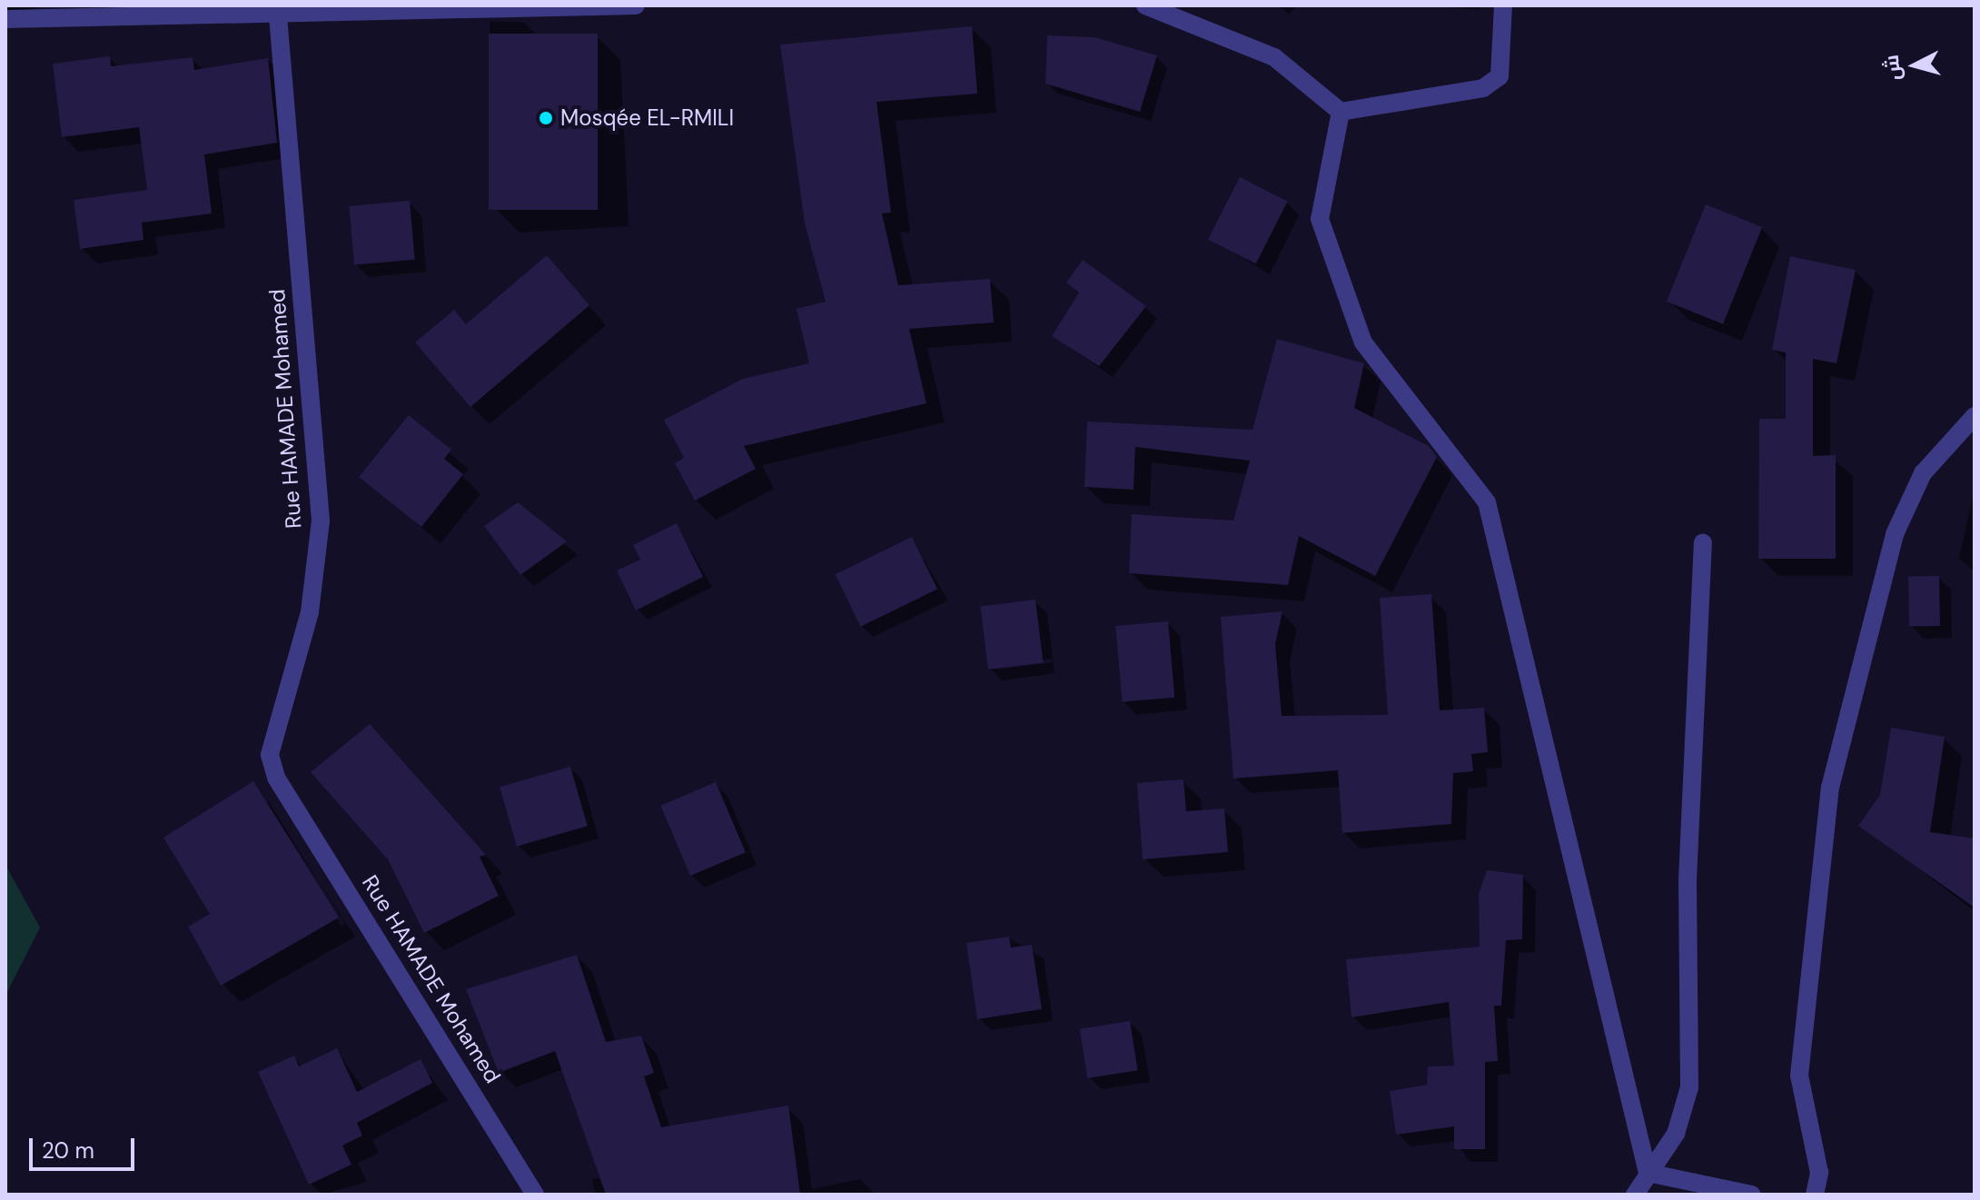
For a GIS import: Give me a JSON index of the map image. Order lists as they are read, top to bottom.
{
  "streets": {
    "street": ["Rue HAMADE Mohamed"]
  },
  "places": ["Mosqée EL-RMILI"],
  "scale_bar": "20 m",
  "north": "left"
}
